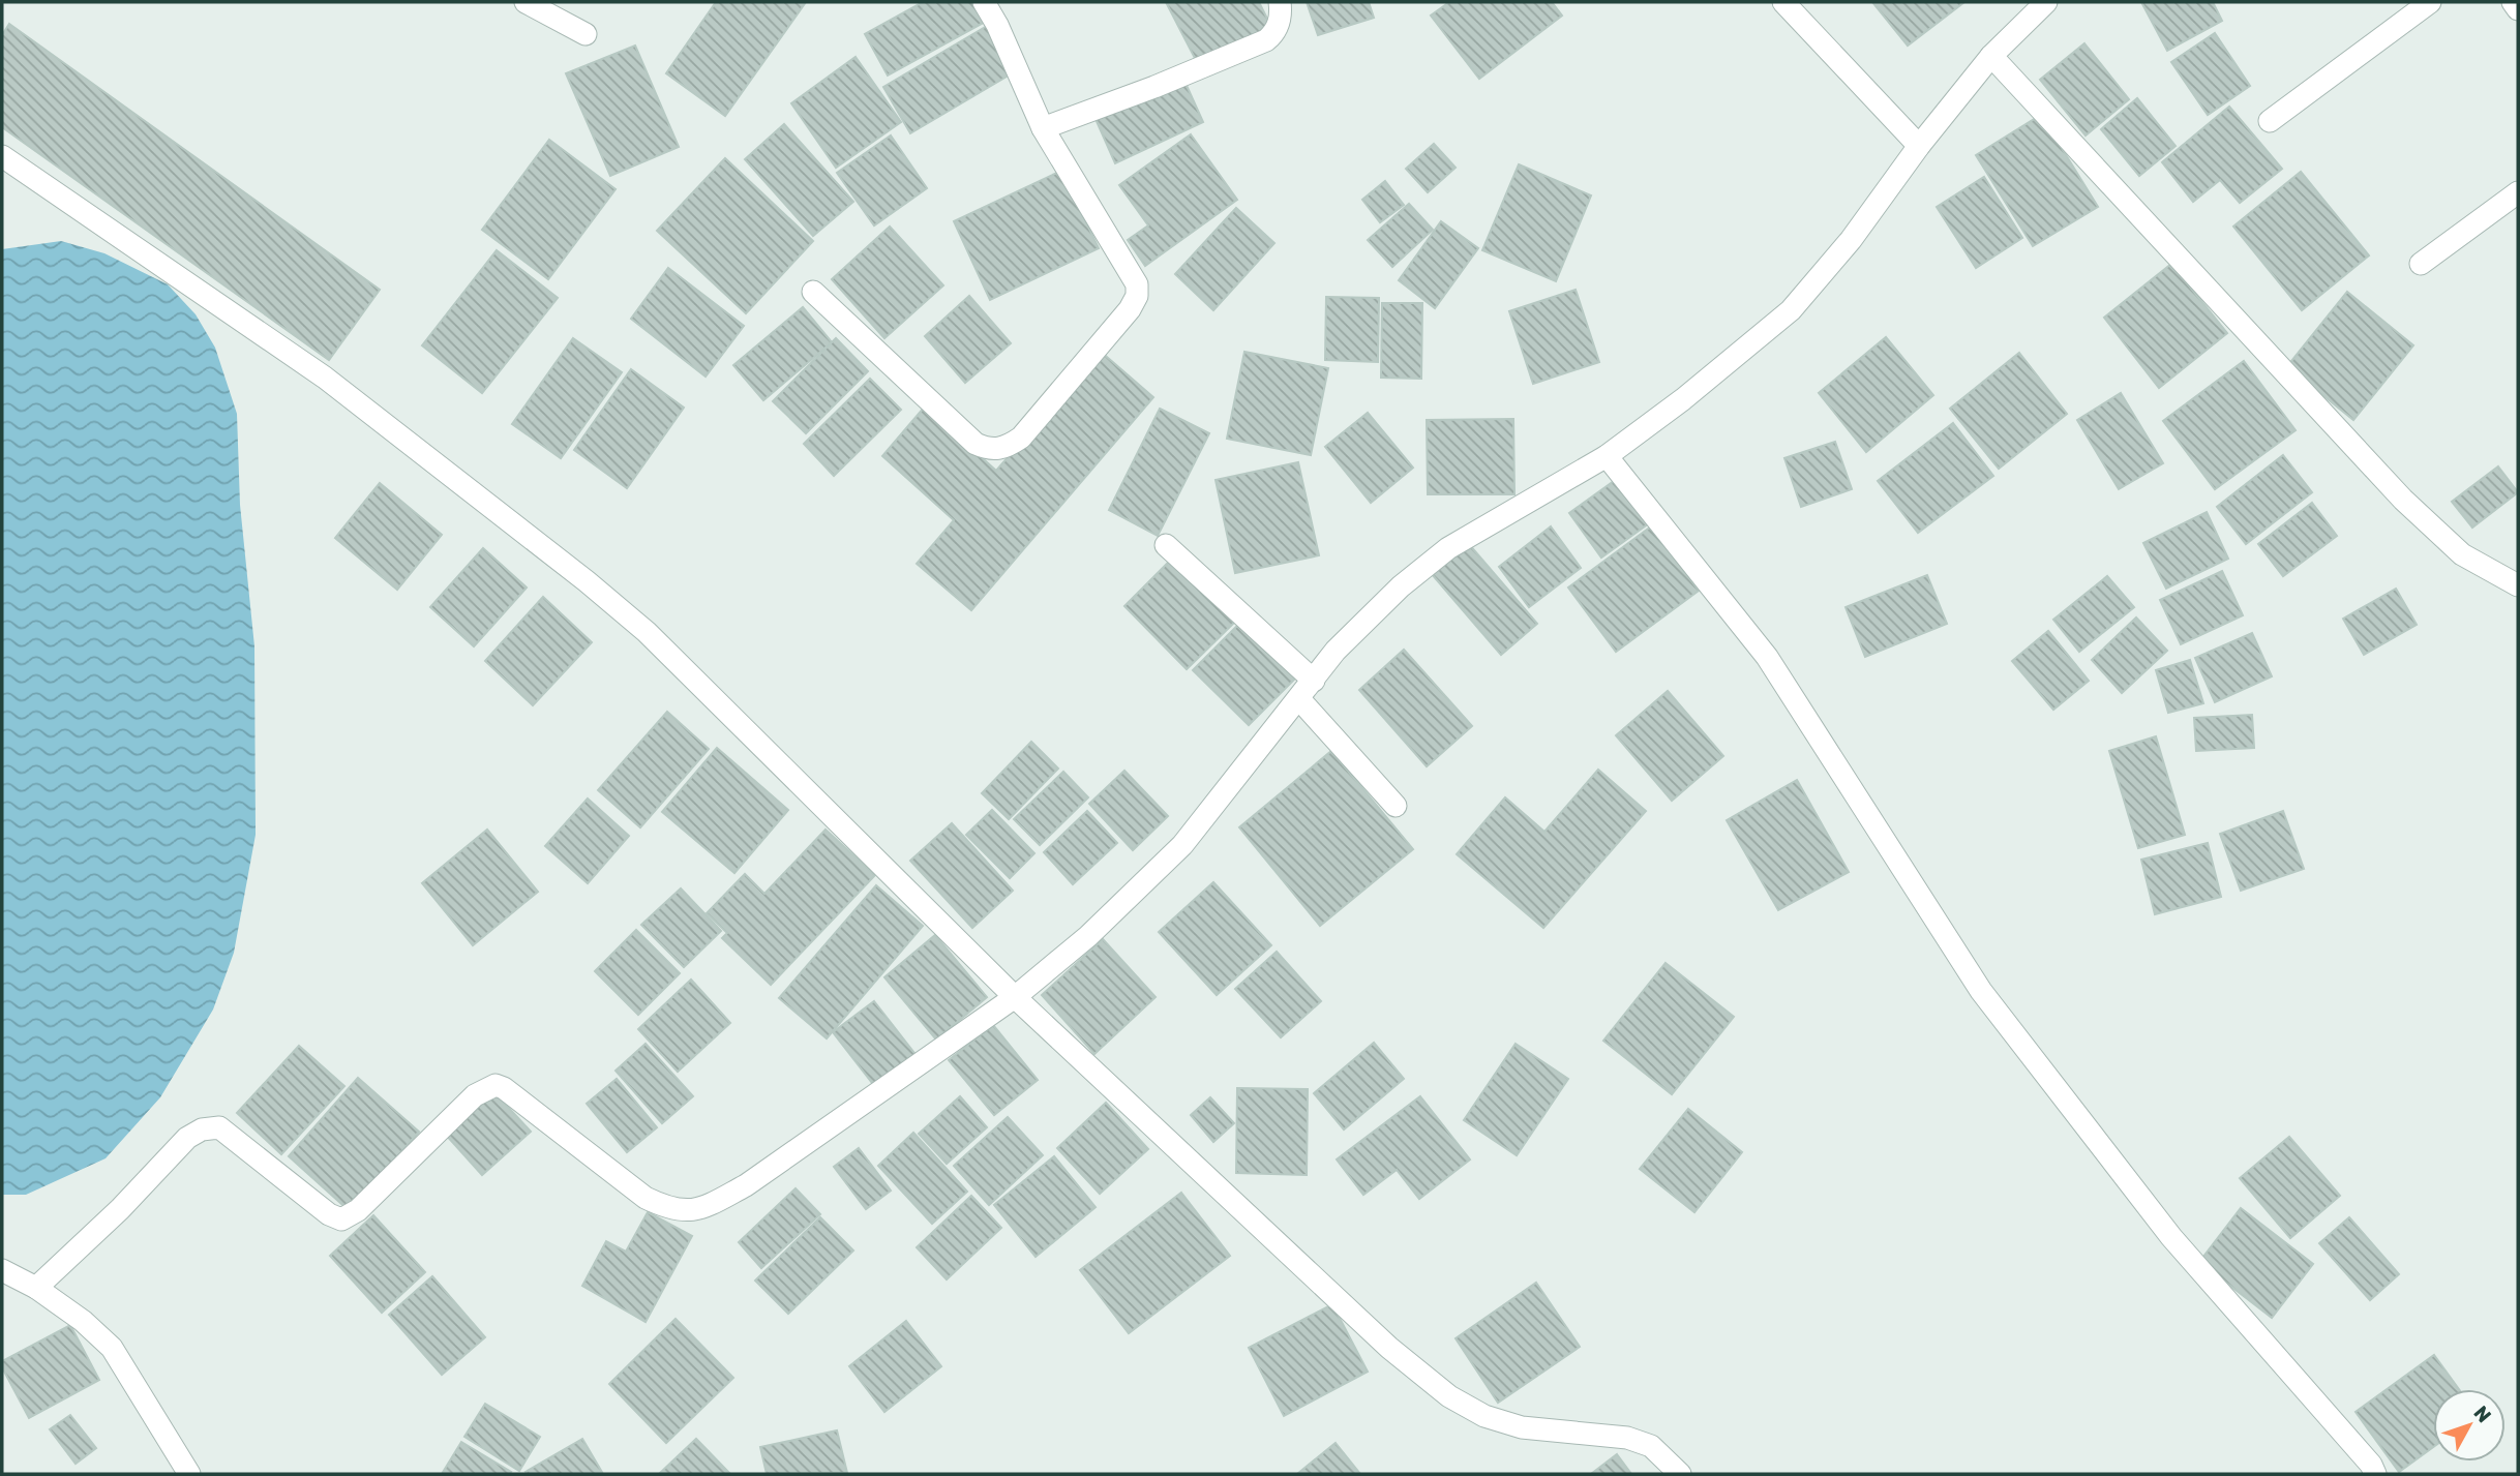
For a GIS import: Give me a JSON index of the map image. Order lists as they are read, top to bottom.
{
  "north": "top right"
}
